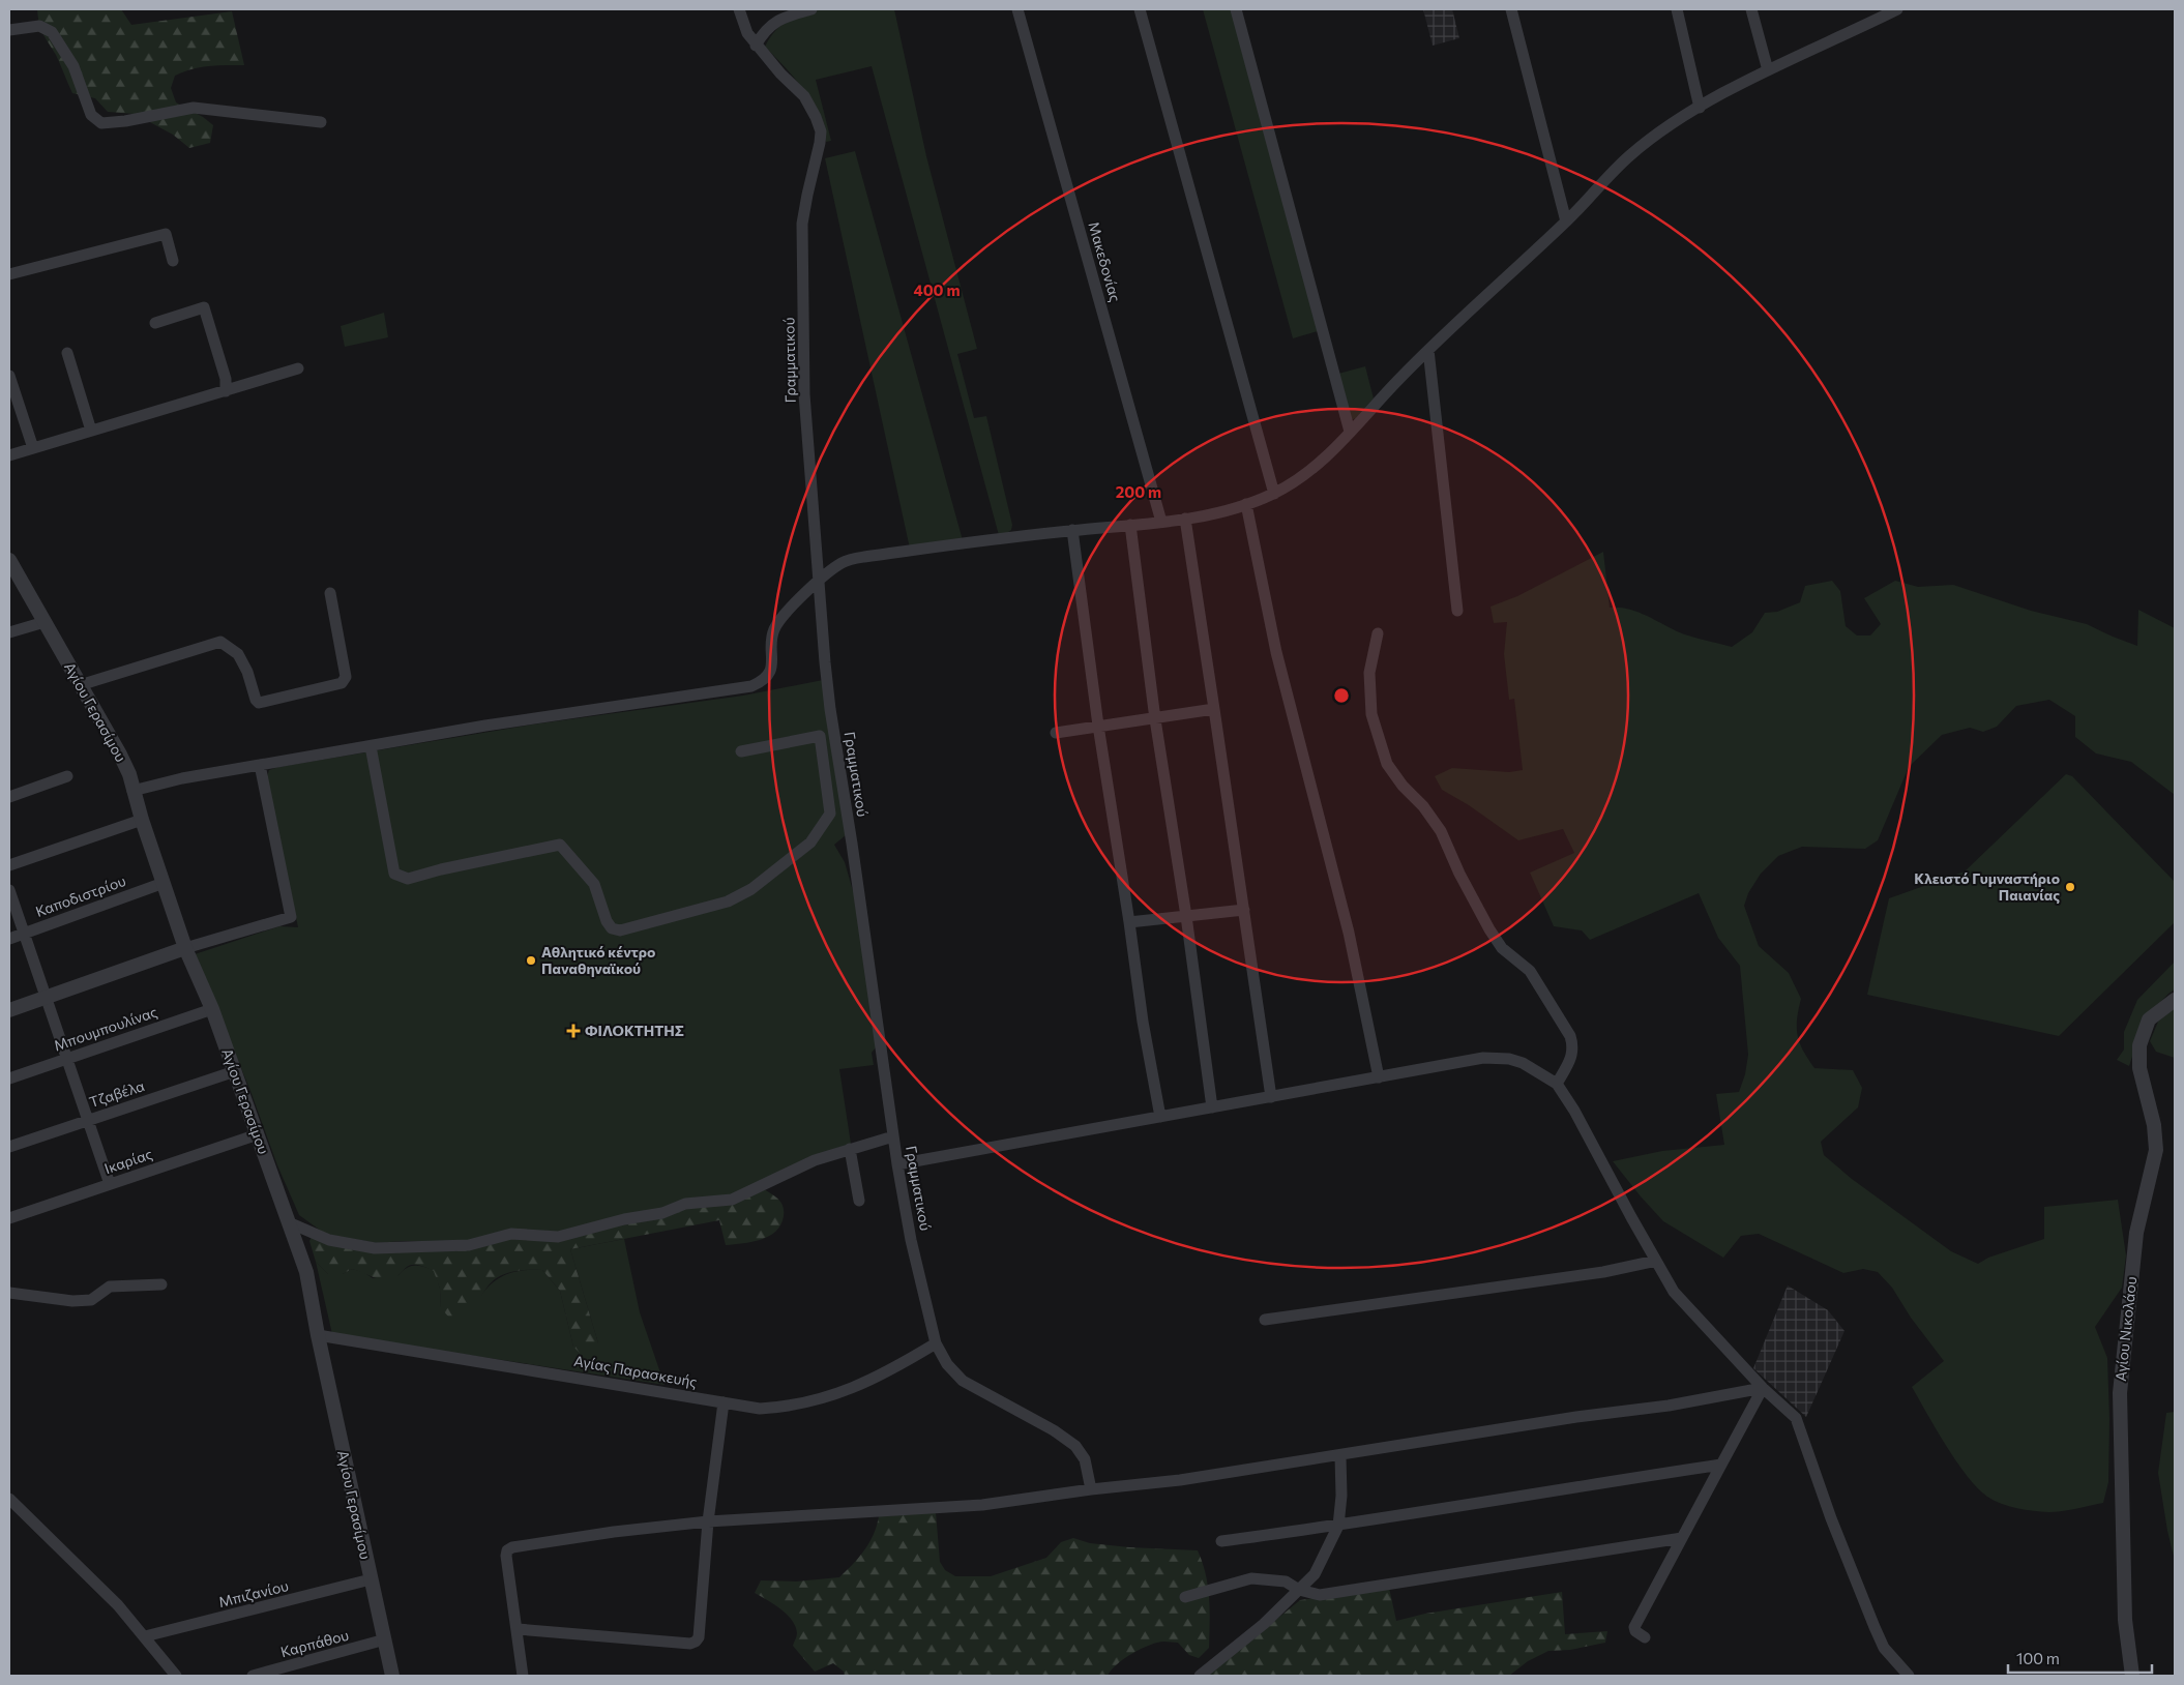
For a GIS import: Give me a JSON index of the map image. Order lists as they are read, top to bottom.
{
  "streets": {
    "street": [
      "Μακεδονίας",
      "Γραμματικού",
      "Αγίου Γερασίμου",
      "Καποδιστρίου",
      "Μπουμπουλίνας",
      "Τζαβέλα",
      "Ικαρίας",
      "Αγίου Νικολάου",
      "Αγίας Παρασκευής",
      "Μπιζανίου",
      "Καρπάθου"
    ]
  },
  "crossings": [
    ["Γραμματικού", "Αγίας Παρασκευής"],
    ["Αγίου Γερασίμου", "Καποδιστρίου"],
    ["Αγίου Γερασίμου", "Μπουμπουλίνας"],
    ["Αγίου Γερασίμου", "Τζαβέλα"],
    ["Αγίου Γερασίμου", "Ικαρίας"],
    ["Αγίου Γερασίμου", "Αγίας Παρασκευής"],
    ["Αγίου Γερασίμου", "Μπιζανίου"],
    ["Αγίου Γερασίμου", "Καρπάθου"]
  ],
  "places": {
    "other": ["Κλειστό Γυμναστήριο Παιανίας", "Αθλητικό κέντρο Παναθηναϊκού"],
    "health": ["ΦΙΛΟΚΤΗΤΗΣ"]
  },
  "scale_bar": "100 m",
  "rings": ["400 m", "200 m"]
}
